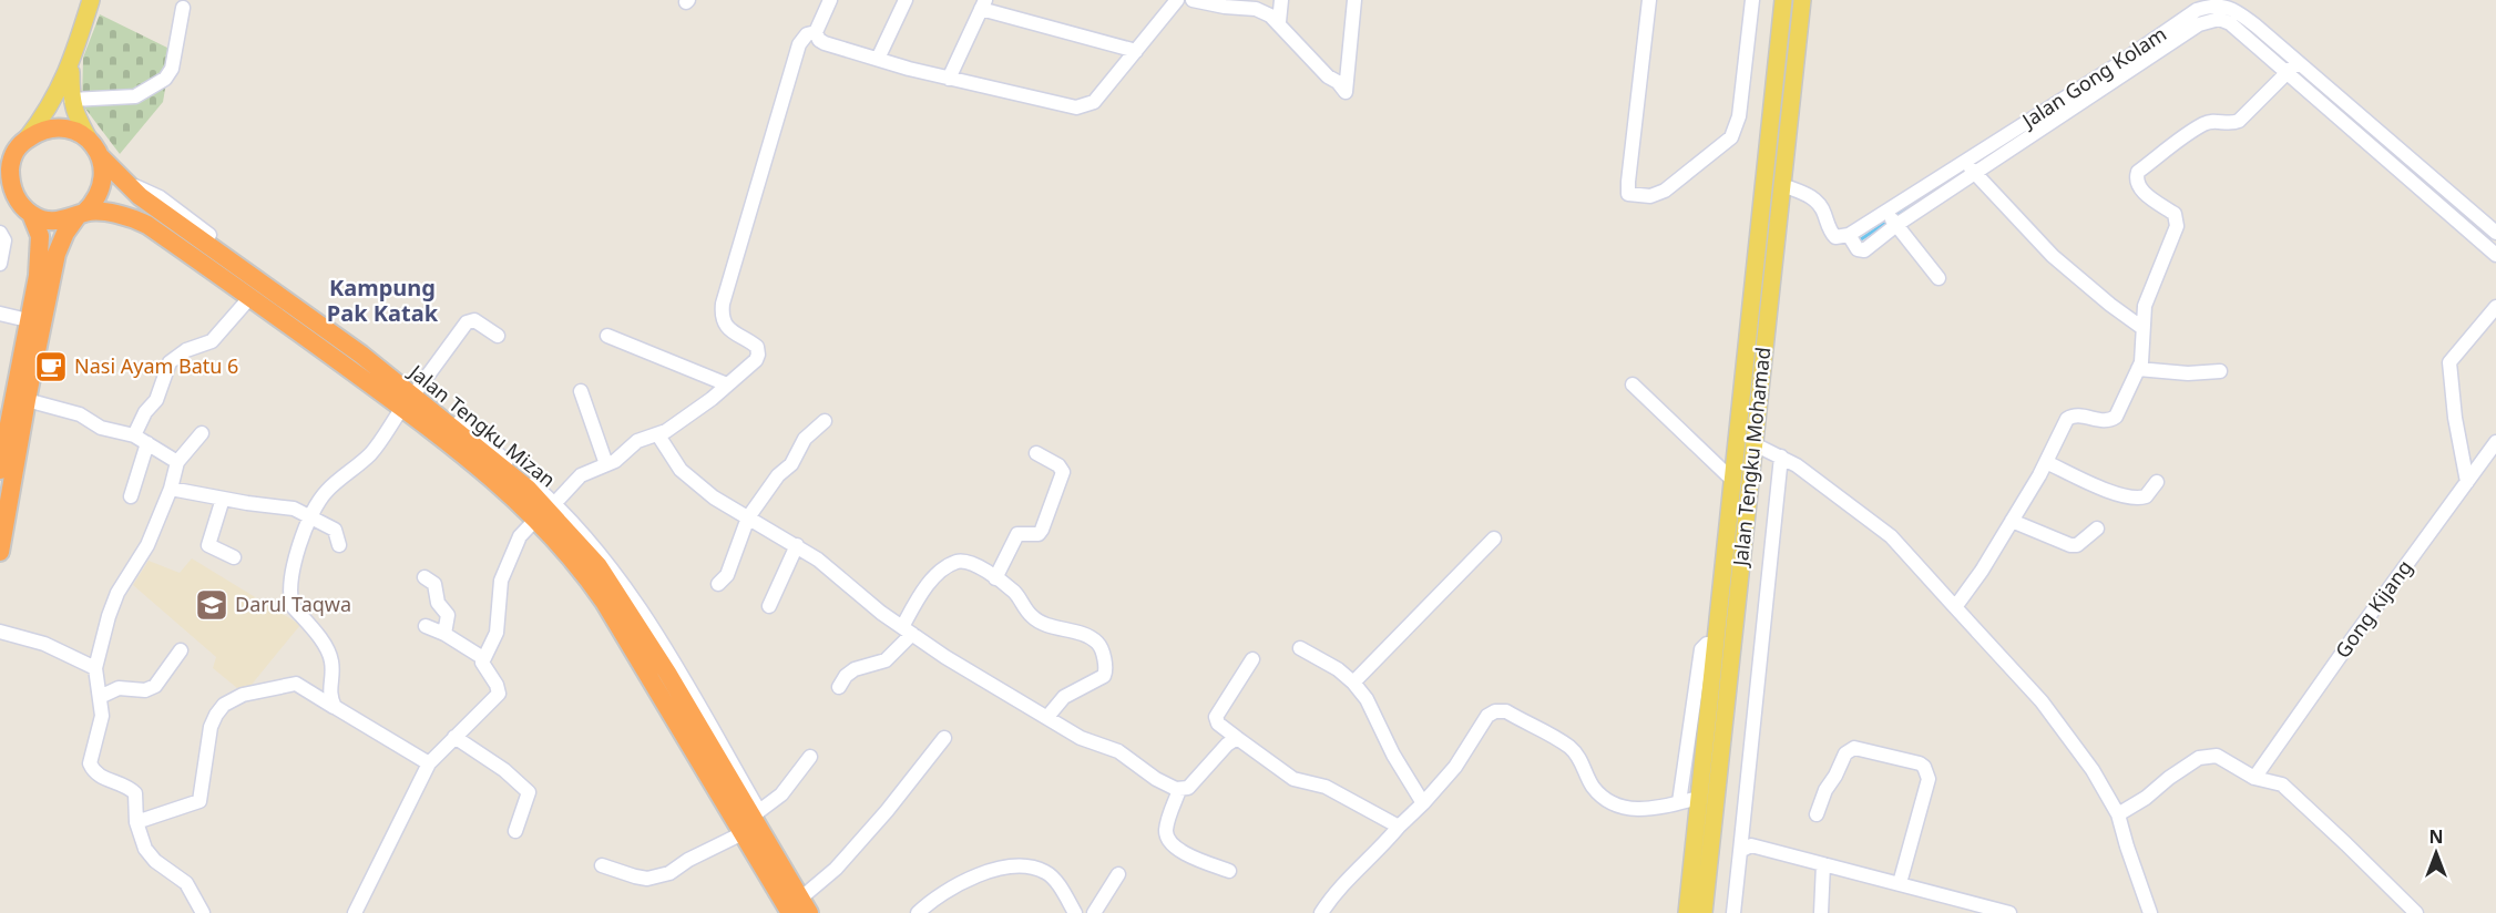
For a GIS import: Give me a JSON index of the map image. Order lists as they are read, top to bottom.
{
  "streets": {
    "highway": ["Jalan Tengku Mizan"],
    "main road": ["Jalan Tengku Mohamad"],
    "street": ["Gong Kijang"]
  },
  "districts": ["Kampung Pak Katak"],
  "places": {
    "cafe": ["Nasi Ayam Batu 6"],
    "school or university": ["Darul Taqwa"]
  },
  "north": "top"
}
